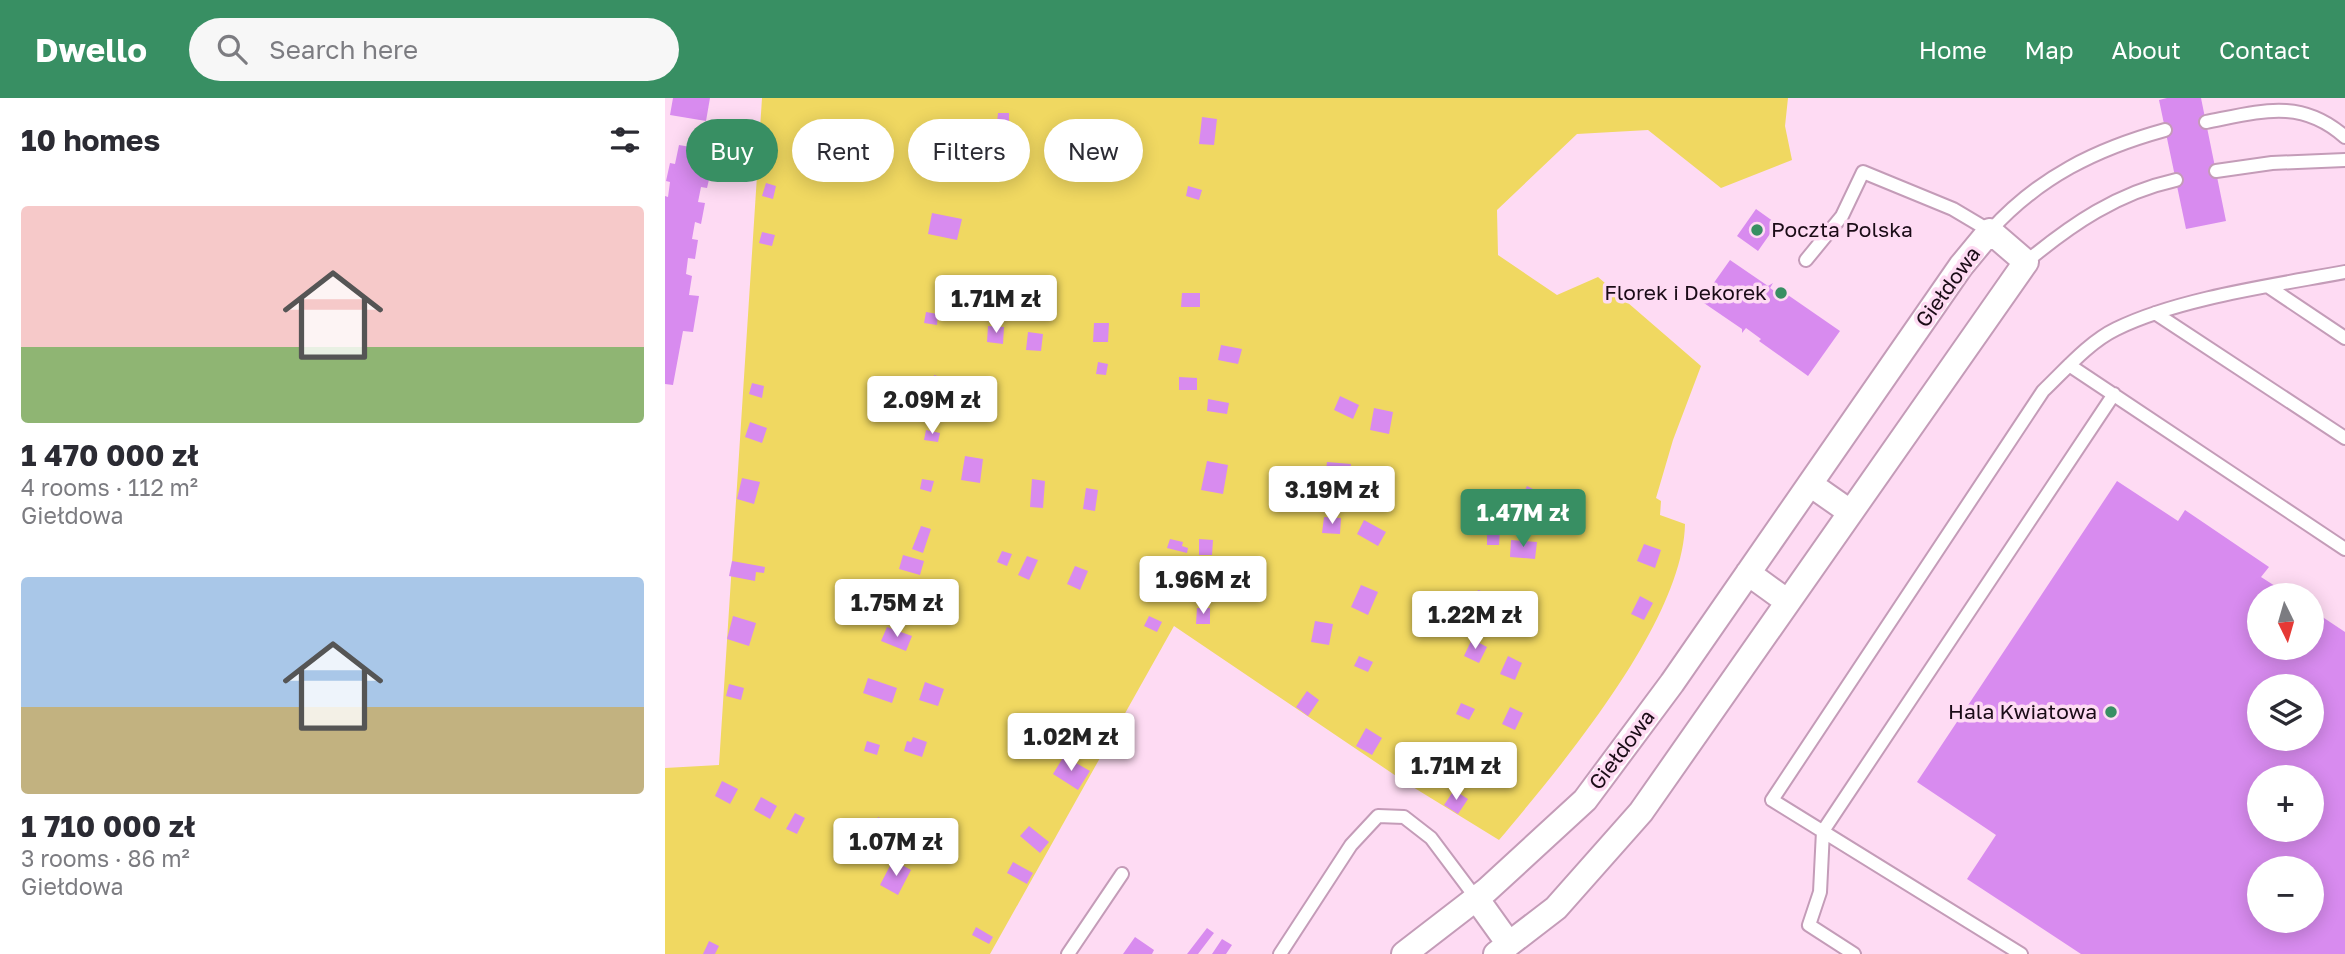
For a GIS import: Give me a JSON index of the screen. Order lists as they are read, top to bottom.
{
  "streets": {
    "street": ["Giełdowa"]
  },
  "places": ["Poczta Polska", "Florek i Dekorek", "Hala Kwiatowa"],
  "north": "bottom",
  "page": {
    "header": "Dwello",
    "search": "Search here",
    "nav": [
      "Home",
      "Map",
      "About",
      "Contact"
    ],
    "heading": "10 homes",
    "chip": [
      "Buy",
      "Rent",
      "Filters",
      "New"
    ],
    "list": [
      {
        "name": "1 470 000 zł",
        "note": "4 rooms · 112 m² · Giełdowa"
      },
      {
        "name": "1 710 000 zł",
        "note": "3 rooms · 86 m² · Giełdowa"
      }
    ],
    "price": [
      "1.71M zł",
      "2.09M zł",
      "3.19M zł",
      "1.47M zł",
      "1.96M zł",
      "1.75M zł",
      "1.22M zł",
      "1.02M zł",
      "1.71M zł",
      "1.07M zł"
    ],
    "map_buttons": ["+", "−"]
  }
}
